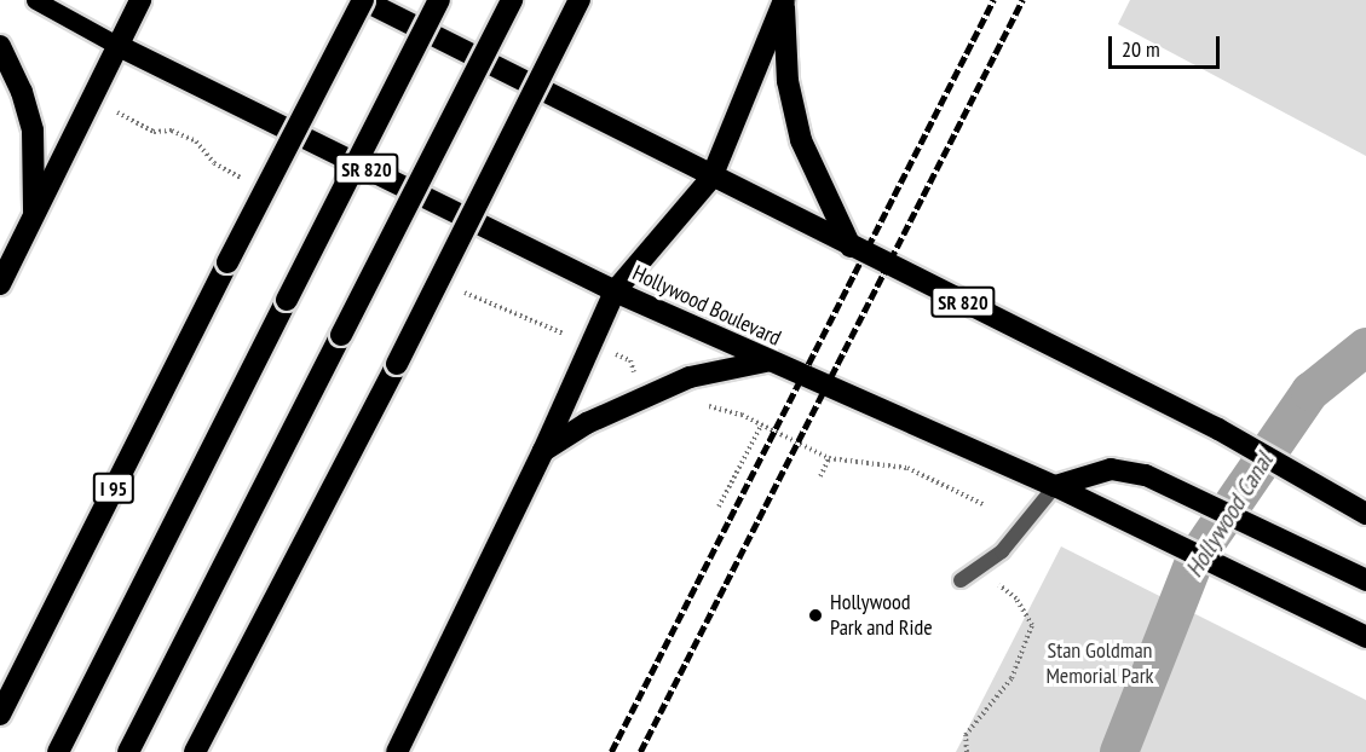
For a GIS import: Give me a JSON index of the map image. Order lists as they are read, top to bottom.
{
  "streets": {
    "highway": ["SR 820", "Hollywood Boulevard", "I 95"]
  },
  "crossings": [
    ["SR 820", "I 95"]
  ],
  "water": ["Hollywood Canal"],
  "parks": ["Stan Goldman Memorial Park"],
  "places": ["Hollywood Park and Ride"],
  "scale_bar": "20 m"
}
